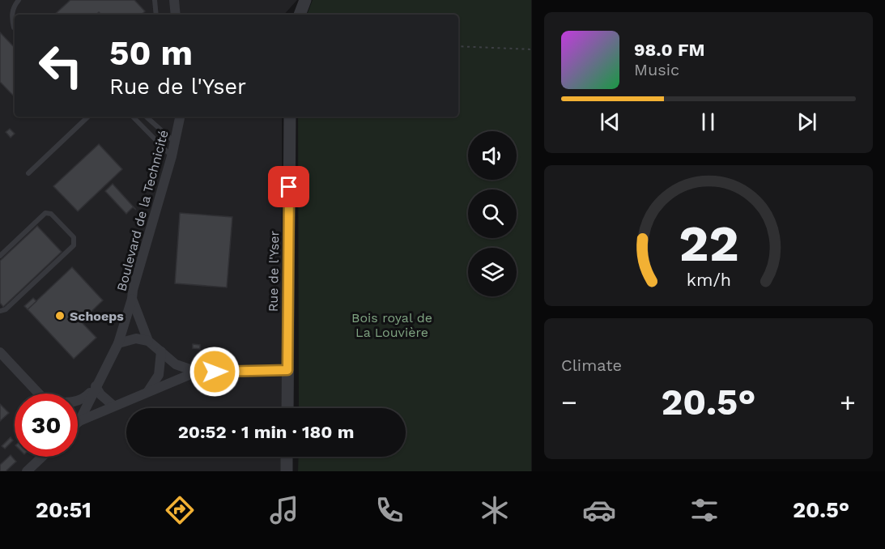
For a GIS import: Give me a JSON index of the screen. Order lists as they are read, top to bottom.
{
  "streets": {
    "street": ["Boulevard de la Technicité", "Rue de l'Yser"]
  },
  "crossings": [
    ["Boulevard de la Technicité", "Rue de l'Yser"]
  ],
  "parks": ["Bois royal de La Louvière"],
  "places": ["Schoeps"],
  "page": {
    "turn": ["50 m", "Rue de l'Yser"],
    "song": ["98.0 FM", "Music"],
    "tile": "Climate",
    "heat": ["−", "20.5°", "+"],
    "limit": "30",
    "trip": "20:52 · 1 min · 180 m",
    "tabs": ["20:51", "20.5°"],
    "gauge": ["22", "km/h"]
  }
}
